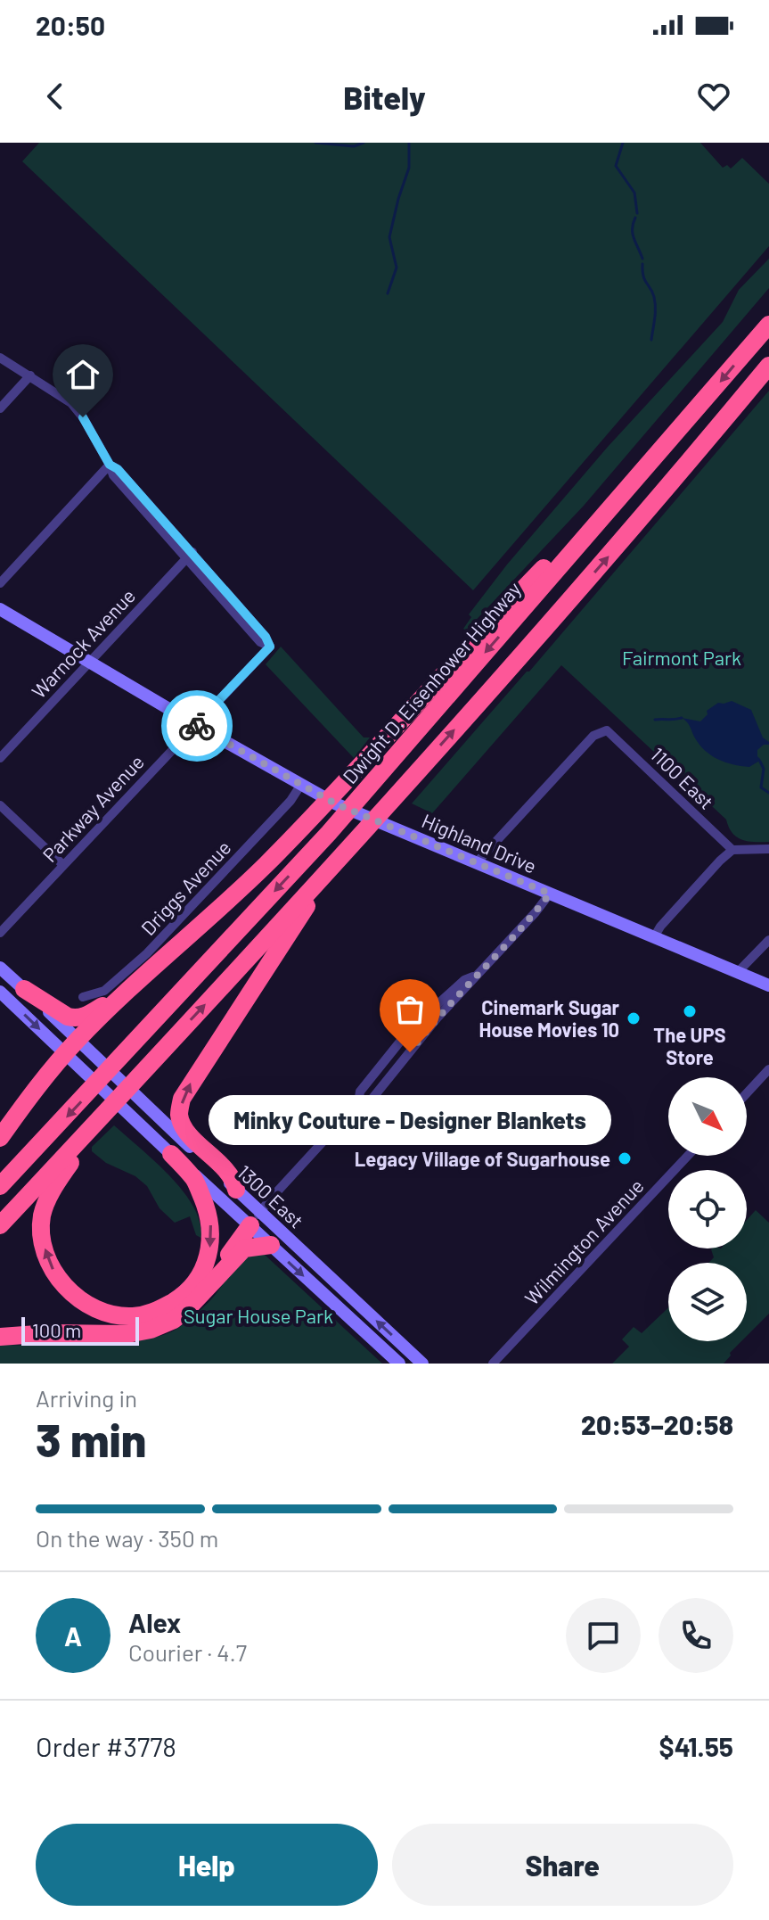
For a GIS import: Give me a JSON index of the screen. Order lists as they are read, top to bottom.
{
  "streets": {
    "highway": ["Dwight D. Eisenhower Highway"],
    "main road": ["Highland Drive", "1300 East"],
    "street": [
      "Warnock Avenue",
      "1100 East",
      "Parkway Avenue",
      "Driggs Avenue",
      "Wilmington Avenue"
    ]
  },
  "crossings": [
    ["Warnock Avenue", "Parkway Avenue"],
    ["Warnock Avenue", "Highland Drive"],
    ["1100 East", "Highland Drive"],
    ["Parkway Avenue", "Highland Drive"],
    ["Highland Drive", "Driggs Avenue"]
  ],
  "parks": ["Fairmont Park", "Sugar House Park"],
  "places": [
    "The UPS Store",
    "Cinemark Sugar House Movies 10",
    "Minky Couture - Designer Blankets",
    "Legacy Village of Sugarhouse"
  ],
  "scale_bar": "100 m",
  "north": "bottom right",
  "page": {
    "status": "20:50",
    "header": "Bitely",
    "bubble": "Minky Couture - Designer Blankets",
    "scale": "100 m",
    "heading": ["3 min", "Arriving in", "20:53–20:58"],
    "panel": [
      "Alex",
      "Courier · 4.7",
      "Order #3778",
      "$41.55"
    ],
    "bar": "On the way · 350 m",
    "round": "A",
    "buttons": ["Help", "Share"]
  }
}
